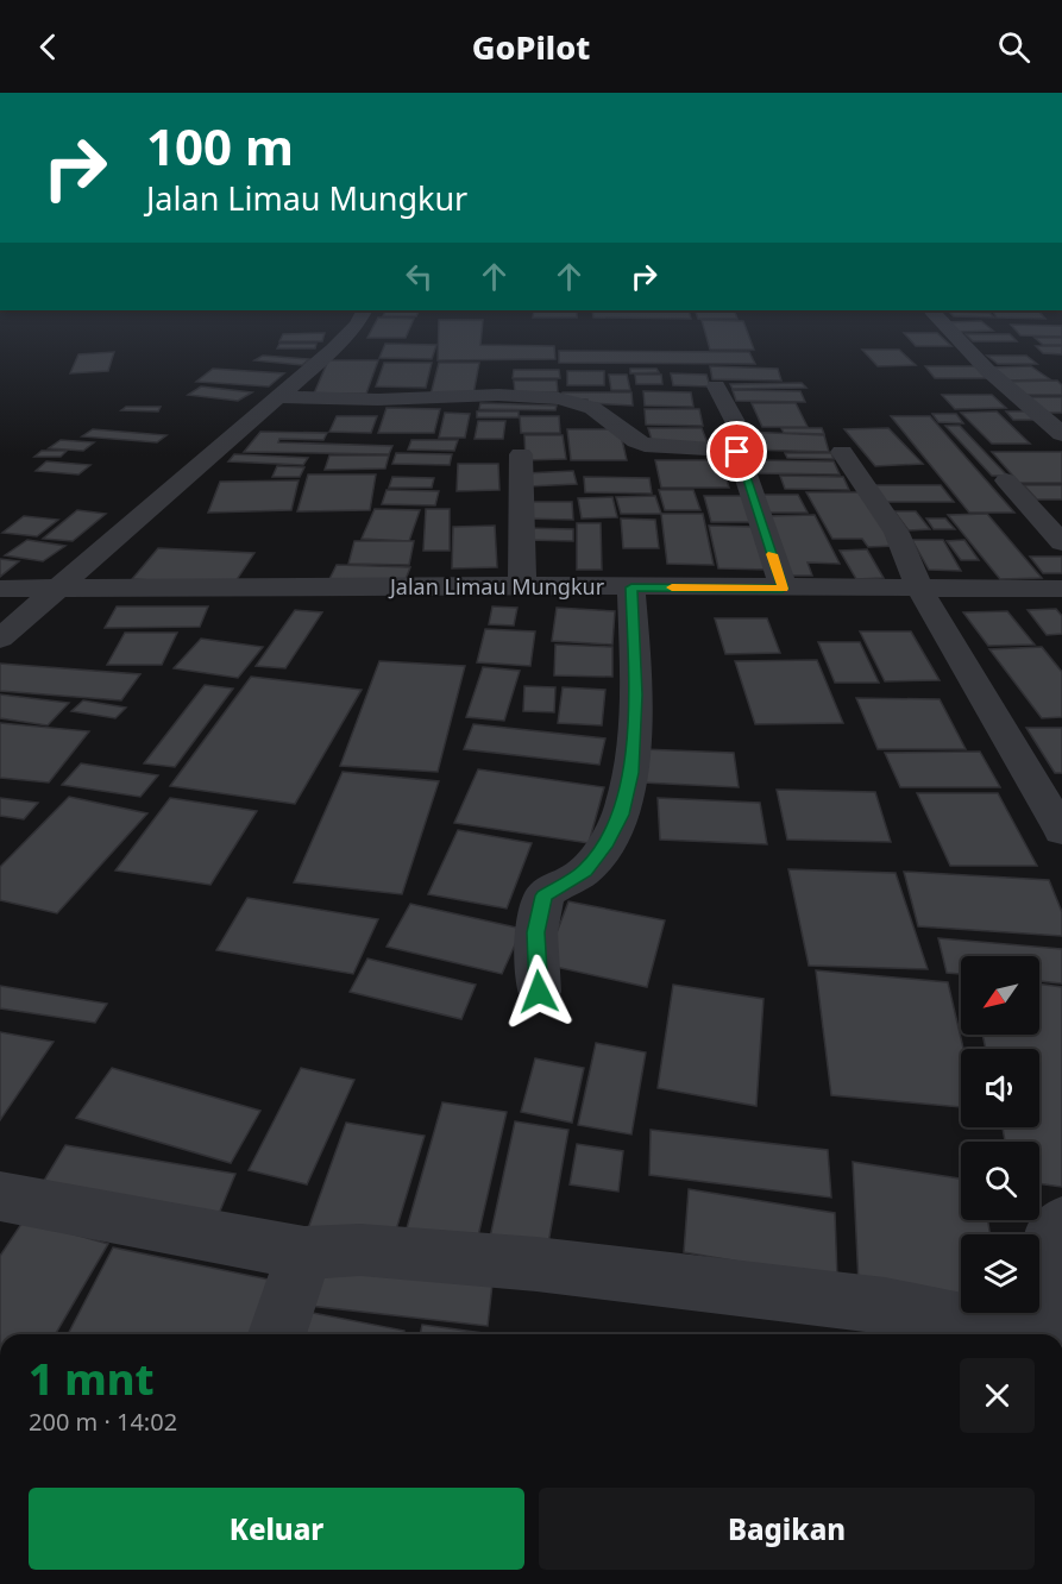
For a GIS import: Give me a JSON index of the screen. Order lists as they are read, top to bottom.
{
  "streets": {
    "street": ["Jalan Limau Mungkur"]
  },
  "north": "bottom left",
  "page": {
    "header": "GoPilot",
    "turn": ["100 m", "Jalan Limau Mungkur"],
    "heading": ["1 mnt", "200 m · 14:02"],
    "buttons": ["Keluar", "Bagikan"]
  }
}
